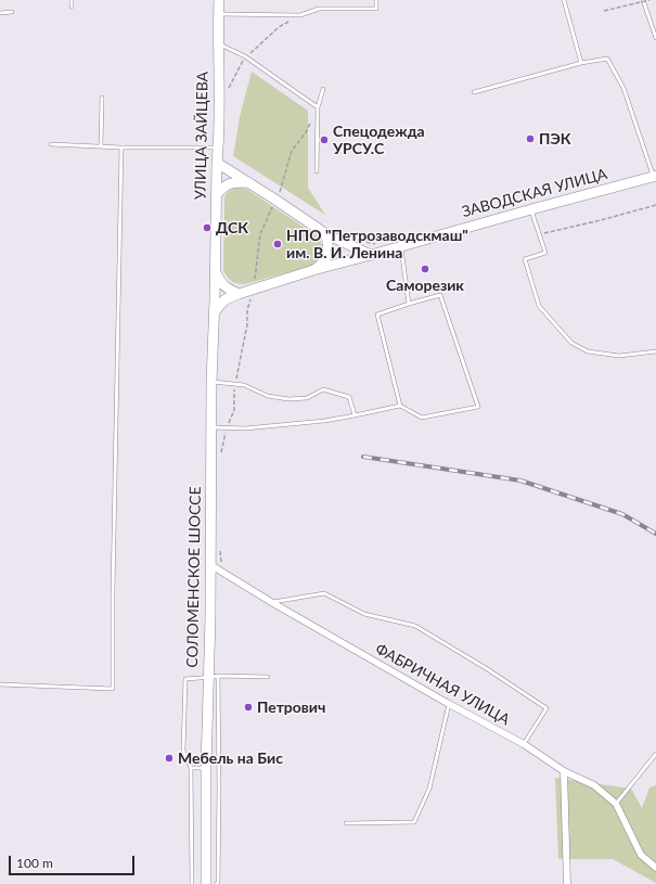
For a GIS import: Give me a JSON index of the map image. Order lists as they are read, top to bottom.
{
  "streets": {
    "main road": ["УЛИЦА ЗАЙЦЕВА", "ЗАВОДСКАЯ УЛИЦА", "СОЛОМЕНСКОЕ ШОССЕ"],
    "street": ["ФАБРИЧНАЯ УЛИЦА"]
  },
  "crossings": [
    ["УЛИЦА ЗАЙЦЕВА", "СОЛОМЕНСКОЕ ШОССЕ"],
    ["ЗАВОДСКАЯ УЛИЦА", "СОЛОМЕНСКОЕ ШОССЕ"],
    ["СОЛОМЕНСКОЕ ШОССЕ", "ФАБРИЧНАЯ УЛИЦА"]
  ],
  "places": [
    "ПЭК",
    "Спецодежда УРСУ.С",
    "ДСК",
    "НПО \"Петрозаводскмаш\" им. В. И. Ленина",
    "Саморезик",
    "Петрович",
    "Мебель на Бис"
  ],
  "scale_bar": "100 m"
}
